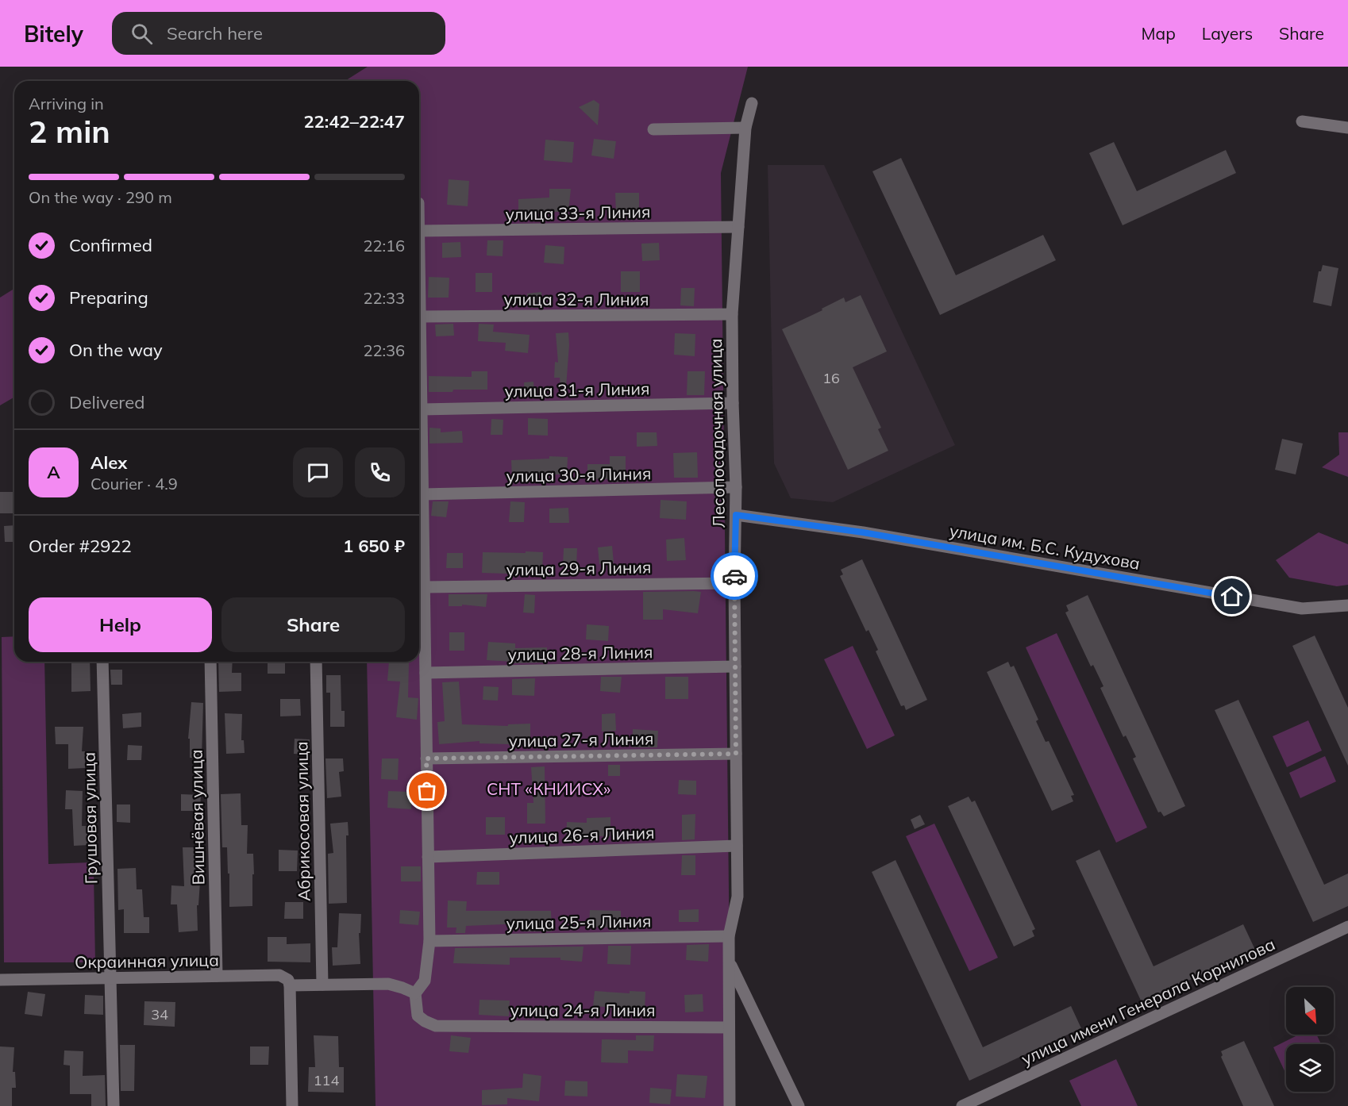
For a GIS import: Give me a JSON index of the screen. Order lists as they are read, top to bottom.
{
  "streets": {
    "street": [
      "улица 33-я Линия",
      "улица 32-я Линия",
      "улица 31-я Линия",
      "Лесопосадочная улица",
      "улица 30-я Линия",
      "улица им. Б.С. Кудухова",
      "улица 29-я Линия",
      "улица 28-я Линия",
      "улица 27-я Линия",
      "Вишнёвая улица",
      "Грушовая улица",
      "Абрикосовая улица",
      "улица 26-я Линия",
      "улица 25-я Линия",
      "Окраинная улица",
      "улица имени Генерала Корнилова",
      "улица 24-я Линия"
    ]
  },
  "crossings": [
    ["улица 33-я Линия", "Лесопосадочная улица"],
    ["улица 32-я Линия", "Лесопосадочная улица"],
    ["улица 31-я Линия", "Лесопосадочная улица"],
    ["Лесопосадочная улица", "улица 30-я Линия"],
    ["Лесопосадочная улица", "улица им. Б.С. Кудухова"],
    ["Лесопосадочная улица", "улица 29-я Линия"],
    ["Лесопосадочная улица", "улица 28-я Линия"],
    ["Лесопосадочная улица", "улица 27-я Линия"],
    ["Лесопосадочная улица", "улица 26-я Линия"],
    ["Лесопосадочная улица", "улица 25-я Линия"],
    ["Лесопосадочная улица", "улица 24-я Линия"],
    ["Вишнёвая улица", "Окраинная улица"],
    ["Грушовая улица", "Окраинная улица"]
  ],
  "parks": ["СНТ «КНИИСХ»"],
  "house_numbers": ["16", "34", "114"],
  "north": "bottom right",
  "page": {
    "header": "Bitely",
    "search": "Search here",
    "nav": ["Map", "Layers", "Share"],
    "heading": ["2 min", "Arriving in", "22:42–22:47"],
    "panel": [
      "Alex",
      "Courier · 4.9",
      "Order #2922",
      "1 650 ₽"
    ],
    "bar": "On the way · 290 m",
    "list": [
      ["Confirmed", "22:16"],
      ["Preparing", "22:33"],
      ["On the way", "22:36"],
      "Delivered"
    ],
    "round": "A",
    "buttons": ["Help", "Share"]
  }
}
